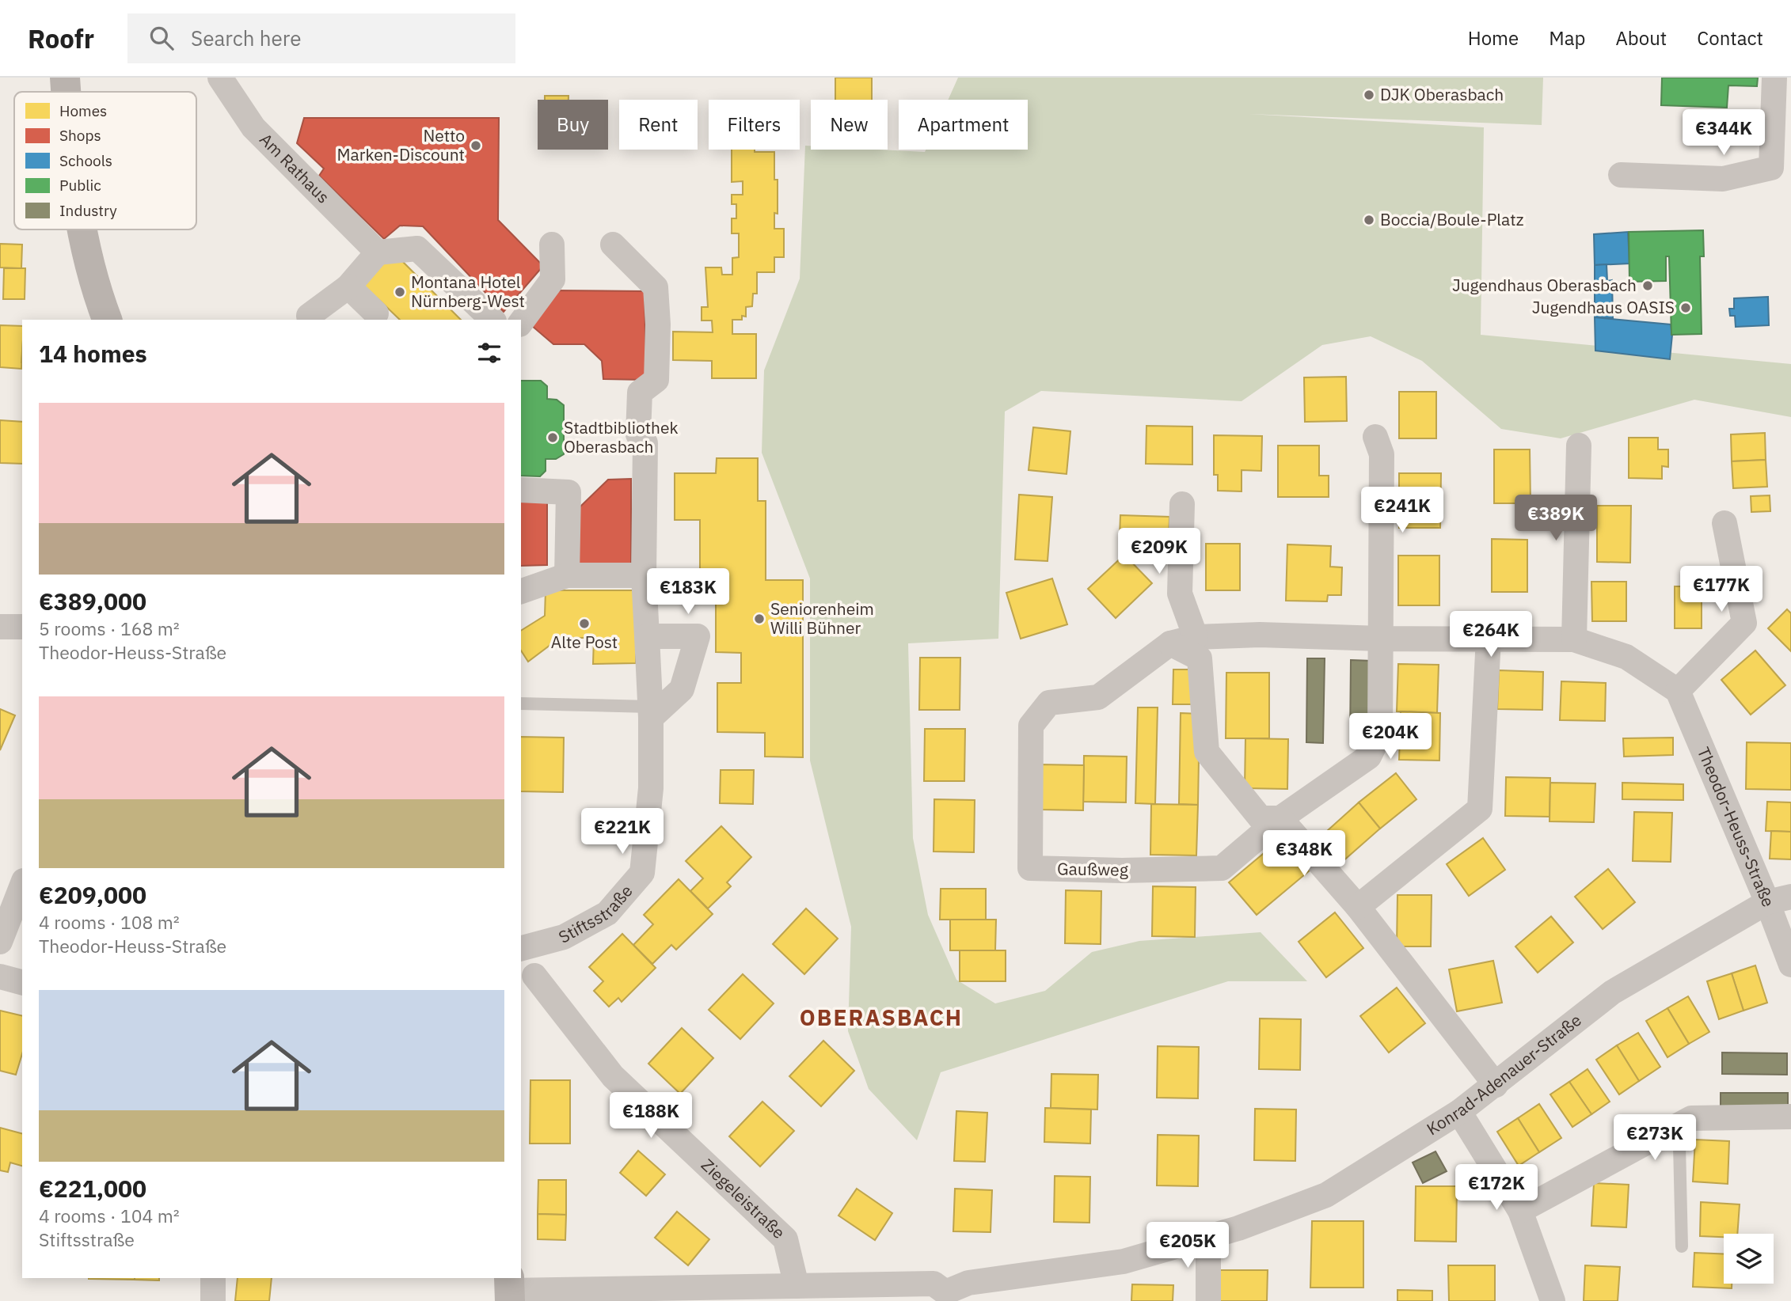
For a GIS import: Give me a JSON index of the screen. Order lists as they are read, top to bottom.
{
  "streets": {
    "street": [
      "Am Rathaus",
      "Theodor-Heuss-Straße",
      "Gaußweg",
      "Stiftsstraße",
      "Konrad-Adenauer-Straße",
      "Ziegeleistraße"
    ]
  },
  "crossings": [
    ["Theodor-Heuss-Straße", "Konrad-Adenauer-Straße"],
    ["Konrad-Adenauer-Straße", "Ziegeleistraße"]
  ],
  "districts": ["OBERASBACH"],
  "places": [
    "DJK Oberasbach",
    "Netto Marken-Discount",
    "Boccia/Boule-Platz",
    "Jugendhaus Oberasbach",
    "Montana Hotel Nürnberg-West",
    "Jugendhaus OASIS",
    "Stadtbibliothek Oberasbach",
    "Seniorenheim Willi Bühner",
    "Alte Post"
  ],
  "legend": [
    "Homes",
    "Shops",
    "Schools",
    "Public",
    "Industry"
  ],
  "page": {
    "header": "Roofr",
    "search": "Search here",
    "nav": [
      "Home",
      "Map",
      "About",
      "Contact"
    ],
    "chip": [
      "Buy",
      "Rent",
      "Filters",
      "New",
      "Apartment"
    ],
    "price": [
      "€344K",
      "€241K",
      "€389K",
      "€209K",
      "€177K",
      "€183K",
      "€264K",
      "€204K",
      "€221K",
      "€348K",
      "€188K",
      "€273K",
      "€172K",
      "€205K"
    ],
    "heading": "14 homes",
    "list": [
      {
        "name": "€389,000",
        "note": "5 rooms · 168 m² · Theodor-Heuss-Straße"
      },
      {
        "name": "€209,000",
        "note": "4 rooms · 108 m² · Theodor-Heuss-Straße"
      },
      {
        "name": "€221,000",
        "note": "4 rooms · 104 m² · Stiftsstraße"
      }
    ]
  }
}
